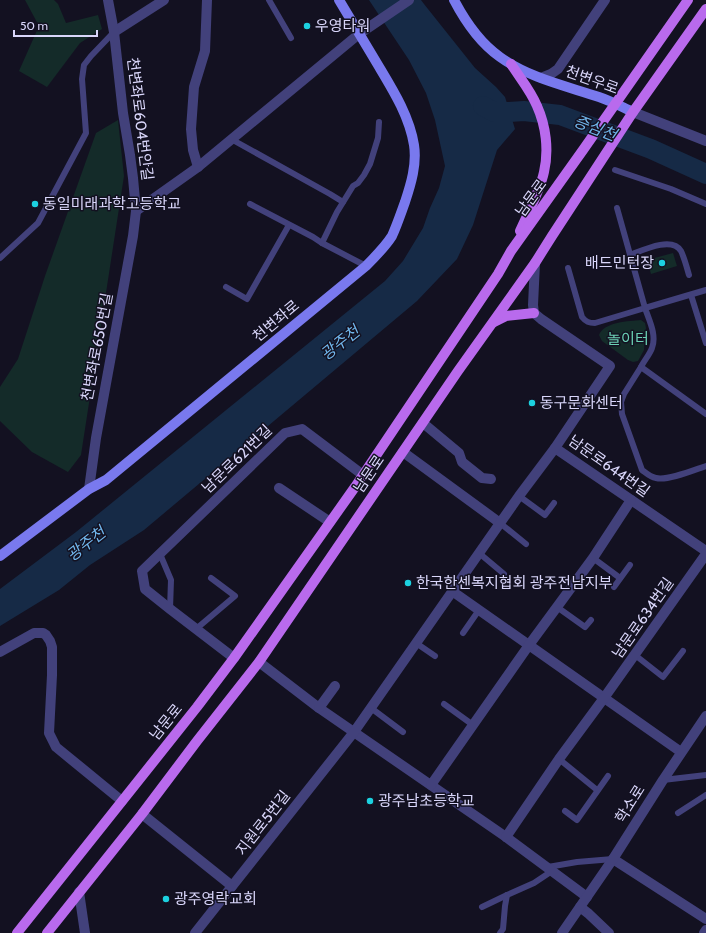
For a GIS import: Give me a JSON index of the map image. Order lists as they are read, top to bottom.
{
  "streets": {
    "main road": ["천변우로", "남문로", "천변좌로"],
    "street": [
      "천변좌로604번안길",
      "천변좌로650번길",
      "남문로621번길",
      "남문로644번길",
      "남문로634번길",
      "학소로",
      "지원로5번길"
    ]
  },
  "crossings": [
    ["천변우로", "남문로"],
    ["천변좌로604번안길", "천변좌로650번길"],
    ["남문로", "남문로621번길"],
    ["천변좌로", "천변좌로650번길"]
  ],
  "water": ["증심천", "광주천"],
  "parks": ["놀이터"],
  "places": [
    "우영타워",
    "동일미래과학고등학교",
    "배드민턴장",
    "동구문화센터",
    "한국한센복지협회 광주전남지부",
    "광주남초등학교",
    "광주영락교회"
  ],
  "scale_bar": "50 m"
}
